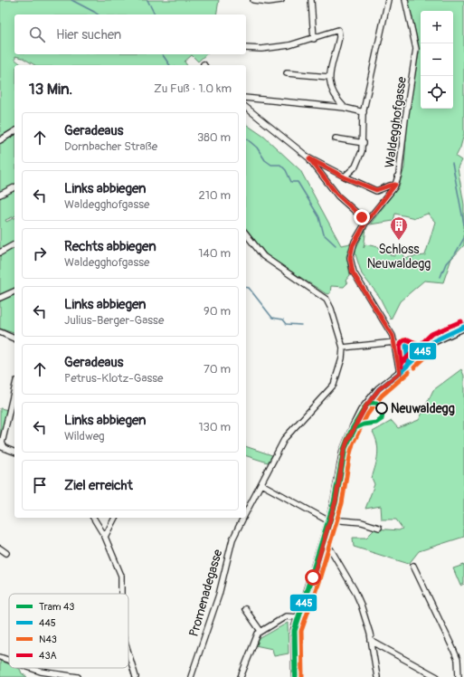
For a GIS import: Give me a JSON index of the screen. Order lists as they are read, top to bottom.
{
  "streets": {
    "street": ["Waldegghofgasse", "Promenadegasse"]
  },
  "places": {
    "building": ["Schloss Neuwaldegg"],
    "other": ["Neuwaldegg"]
  },
  "lines": [
    "transit line 43A",
    "transit line 445",
    "transit line N43",
    "tram line 43"
  ],
  "legend": [
    "Tram 43",
    "445",
    "N43",
    "43A"
  ],
  "page": {
    "map_buttons": ["+", "−"],
    "search": "Hier suchen",
    "heading": ["13 Min.", "Zu Fuß · 1.0 km"],
    "list": [
      ["Geradeaus", "Dornbacher Straße", "380 m"],
      ["Links abbiegen", "Waldegghofgasse", "210 m"],
      ["Rechts abbiegen", "Waldegghofgasse", "140 m"],
      ["Links abbiegen", "Julius-Berger-Gasse", "90 m"],
      ["Geradeaus", "Petrus-Klotz-Gasse", "70 m"],
      ["Links abbiegen", "Wildweg", "130 m"],
      "Ziel erreicht"
    ]
  }
}
